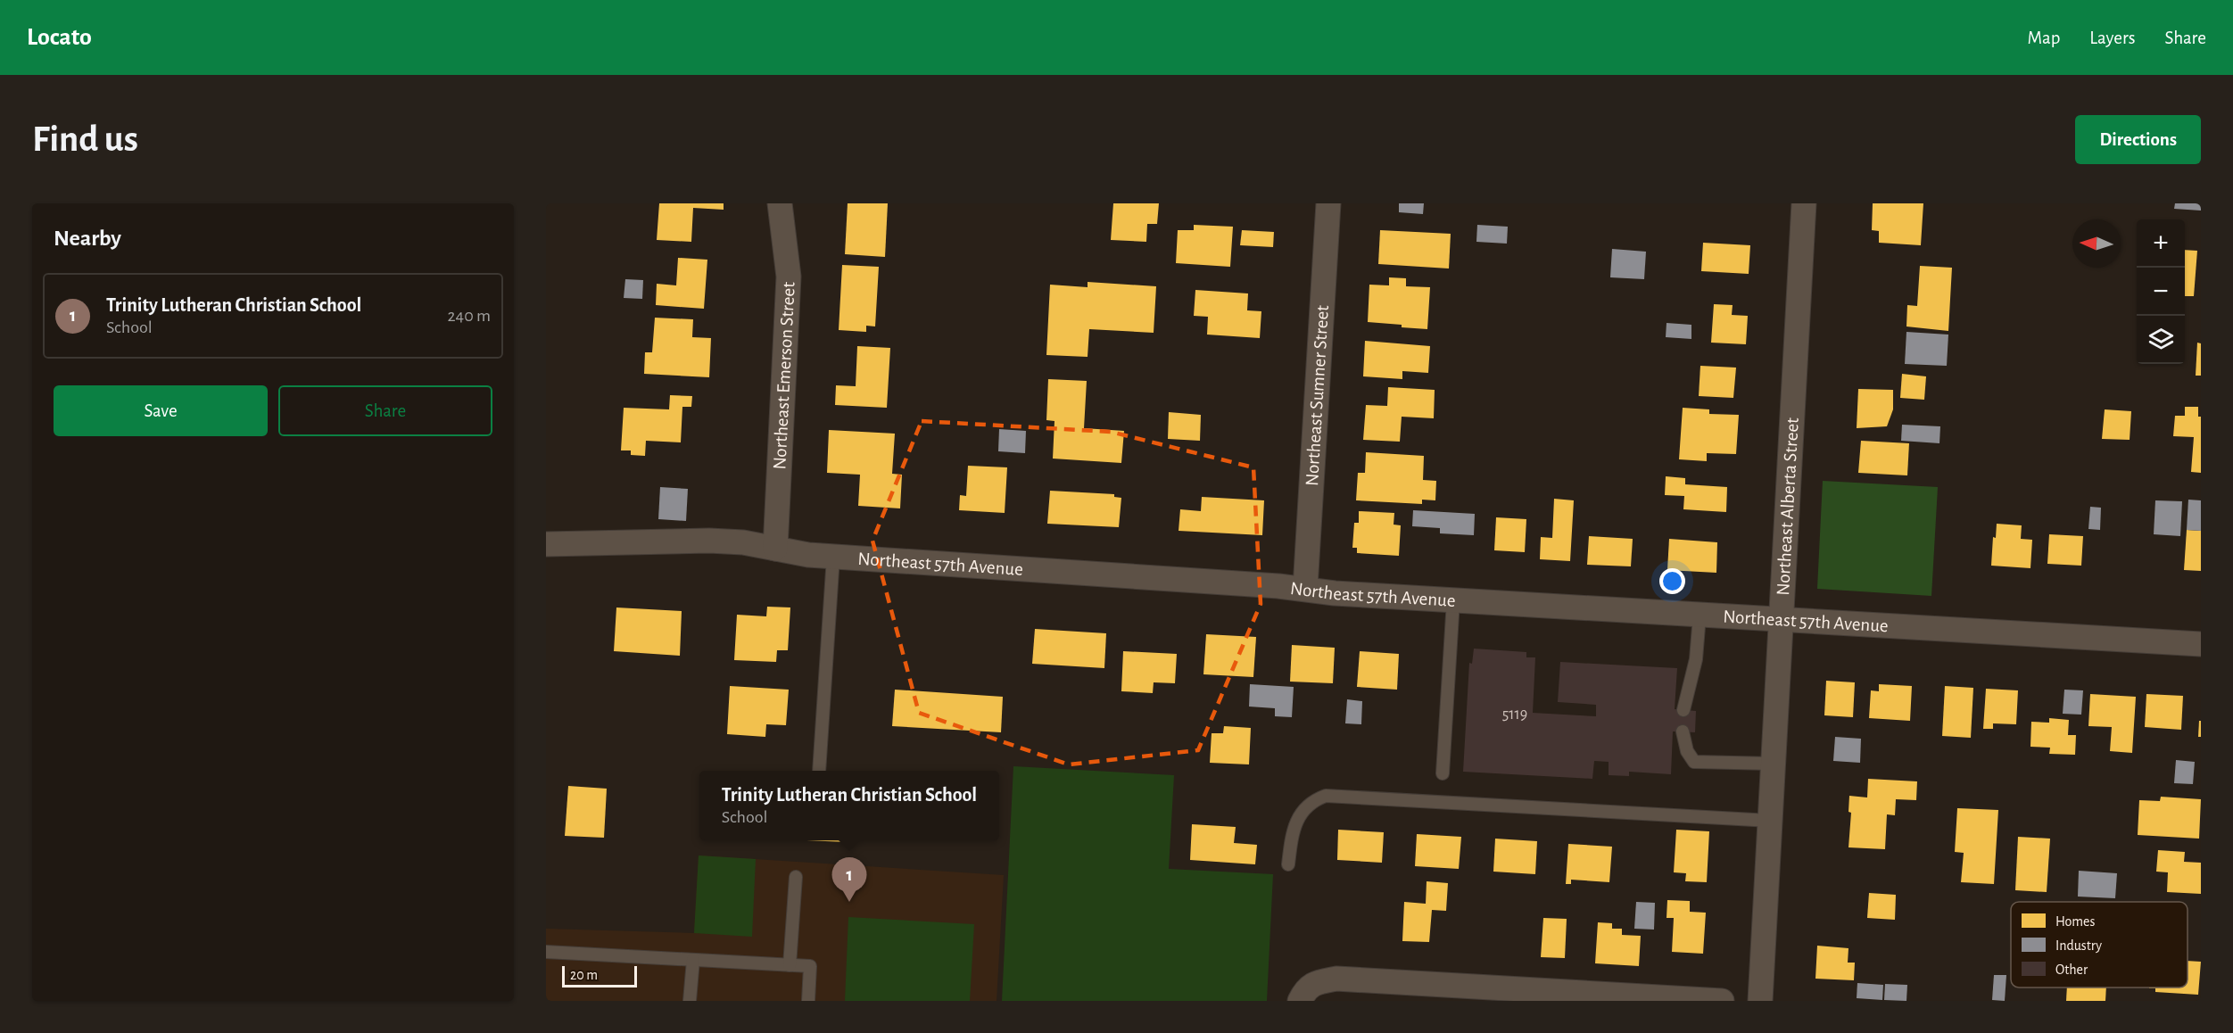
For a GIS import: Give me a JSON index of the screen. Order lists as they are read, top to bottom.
{
  "streets": {
    "street": [
      "Northeast Emerson Street",
      "Northeast Sumner Street",
      "Northeast Alberta Street",
      "Northeast 57th Avenue"
    ]
  },
  "crossings": [
    ["Northeast Emerson Street", "Northeast 57th Avenue"],
    ["Northeast Sumner Street", "Northeast 57th Avenue"],
    ["Northeast Alberta Street", "Northeast 57th Avenue"]
  ],
  "house_numbers": ["5119"],
  "legend": ["Homes", "Industry", "Other"],
  "scale_bar": "20 m",
  "north": "left",
  "page": {
    "header": "Locato",
    "nav": ["Map", "Layers", "Share"],
    "buttons": [
      "Directions",
      ["Save", "Share"]
    ],
    "title": "Find us",
    "heading": "Nearby",
    "map_buttons": ["+", "−"],
    "list": [
      {
        "mark": "1",
        "name": "Trinity Lutheran Christian School",
        "note": "School",
        "value": "240 m"
      }
    ],
    "popup": ["Trinity Lutheran Christian School", "School"],
    "pins": "1",
    "scale": "20 m"
  }
}
